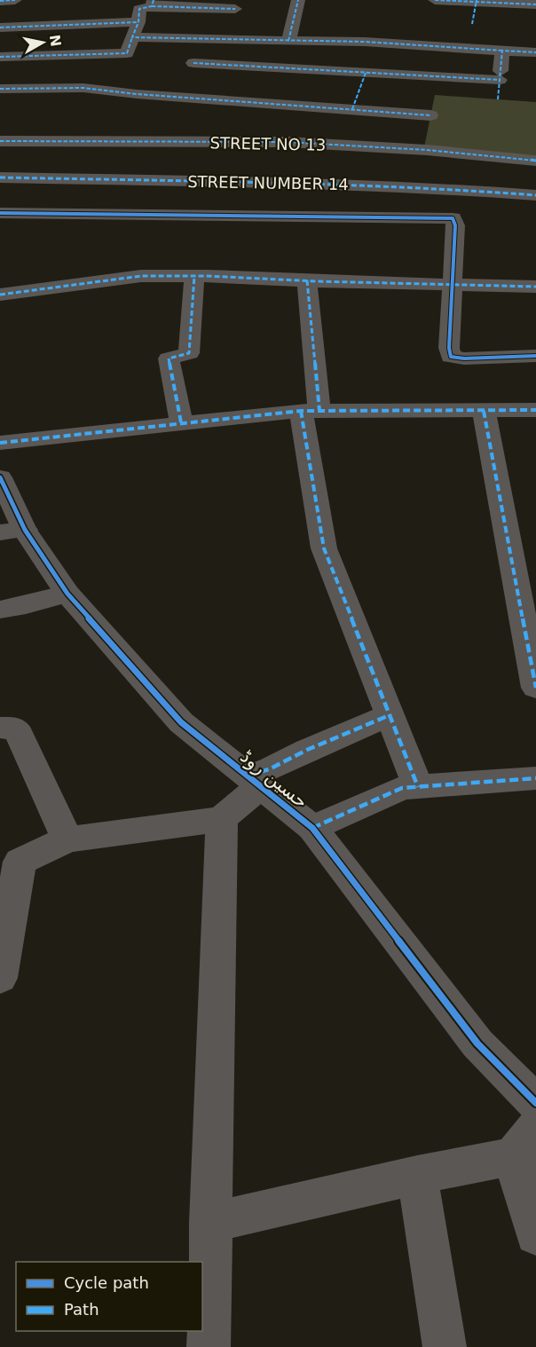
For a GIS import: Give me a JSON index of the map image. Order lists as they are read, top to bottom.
{
  "streets": {
    "street": ["STREET NO 13", "STREET NUMBER 14", "حسین روڈ"]
  },
  "legend": ["Cycle path", "Path"],
  "north": "right"
}
